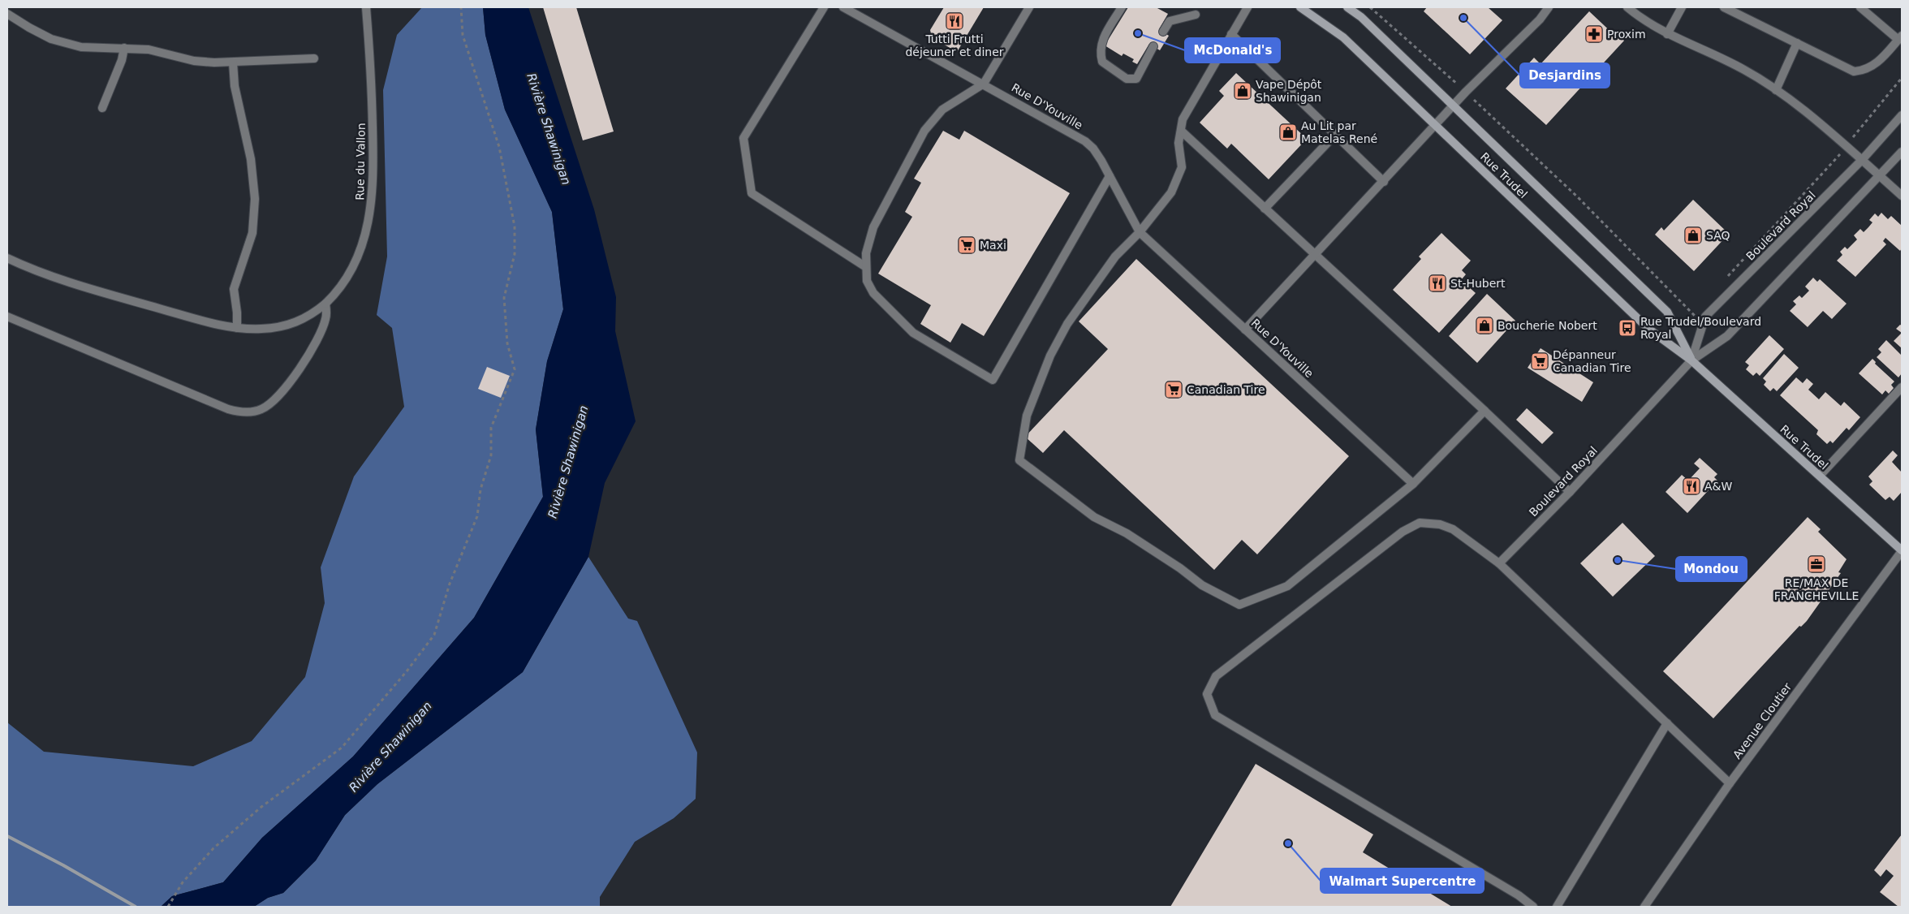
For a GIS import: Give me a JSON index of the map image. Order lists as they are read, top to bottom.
{
  "streets": {
    "main road": ["Rue Trudel"],
    "street": [
      "Rue D'Youville",
      "Rue du Vallon",
      "Boulevard Royal",
      "Avenue Cloutier"
    ]
  },
  "crossings": [
    ["Rue Trudel", "Boulevard Royal"],
    ["Rue Trudel", "Avenue Cloutier"]
  ],
  "water": ["Rivière Shawinigan"],
  "places": {
    "other": [
      "Desjardins",
      "McDonald's",
      "Mondou",
      "Walmart Supercentre"
    ],
    "restaurant": ["Tutti Frutti déjeuner et diner", "St-Hubert", "A&W"],
    "pharmacy": ["Proxim"],
    "shop": [
      "Vape Dépôt Shawinigan",
      "Au Lit par Matelas René",
      "SAQ",
      "Boucherie Nobert"
    ],
    "supermarket": ["Maxi", "Dépanneur Canadian Tire", "Canadian Tire"],
    "bus stop": ["Rue Trudel/Boulevard Royal"],
    "office": ["RE/MAX DE FRANCHEVILLE"]
  }
}
